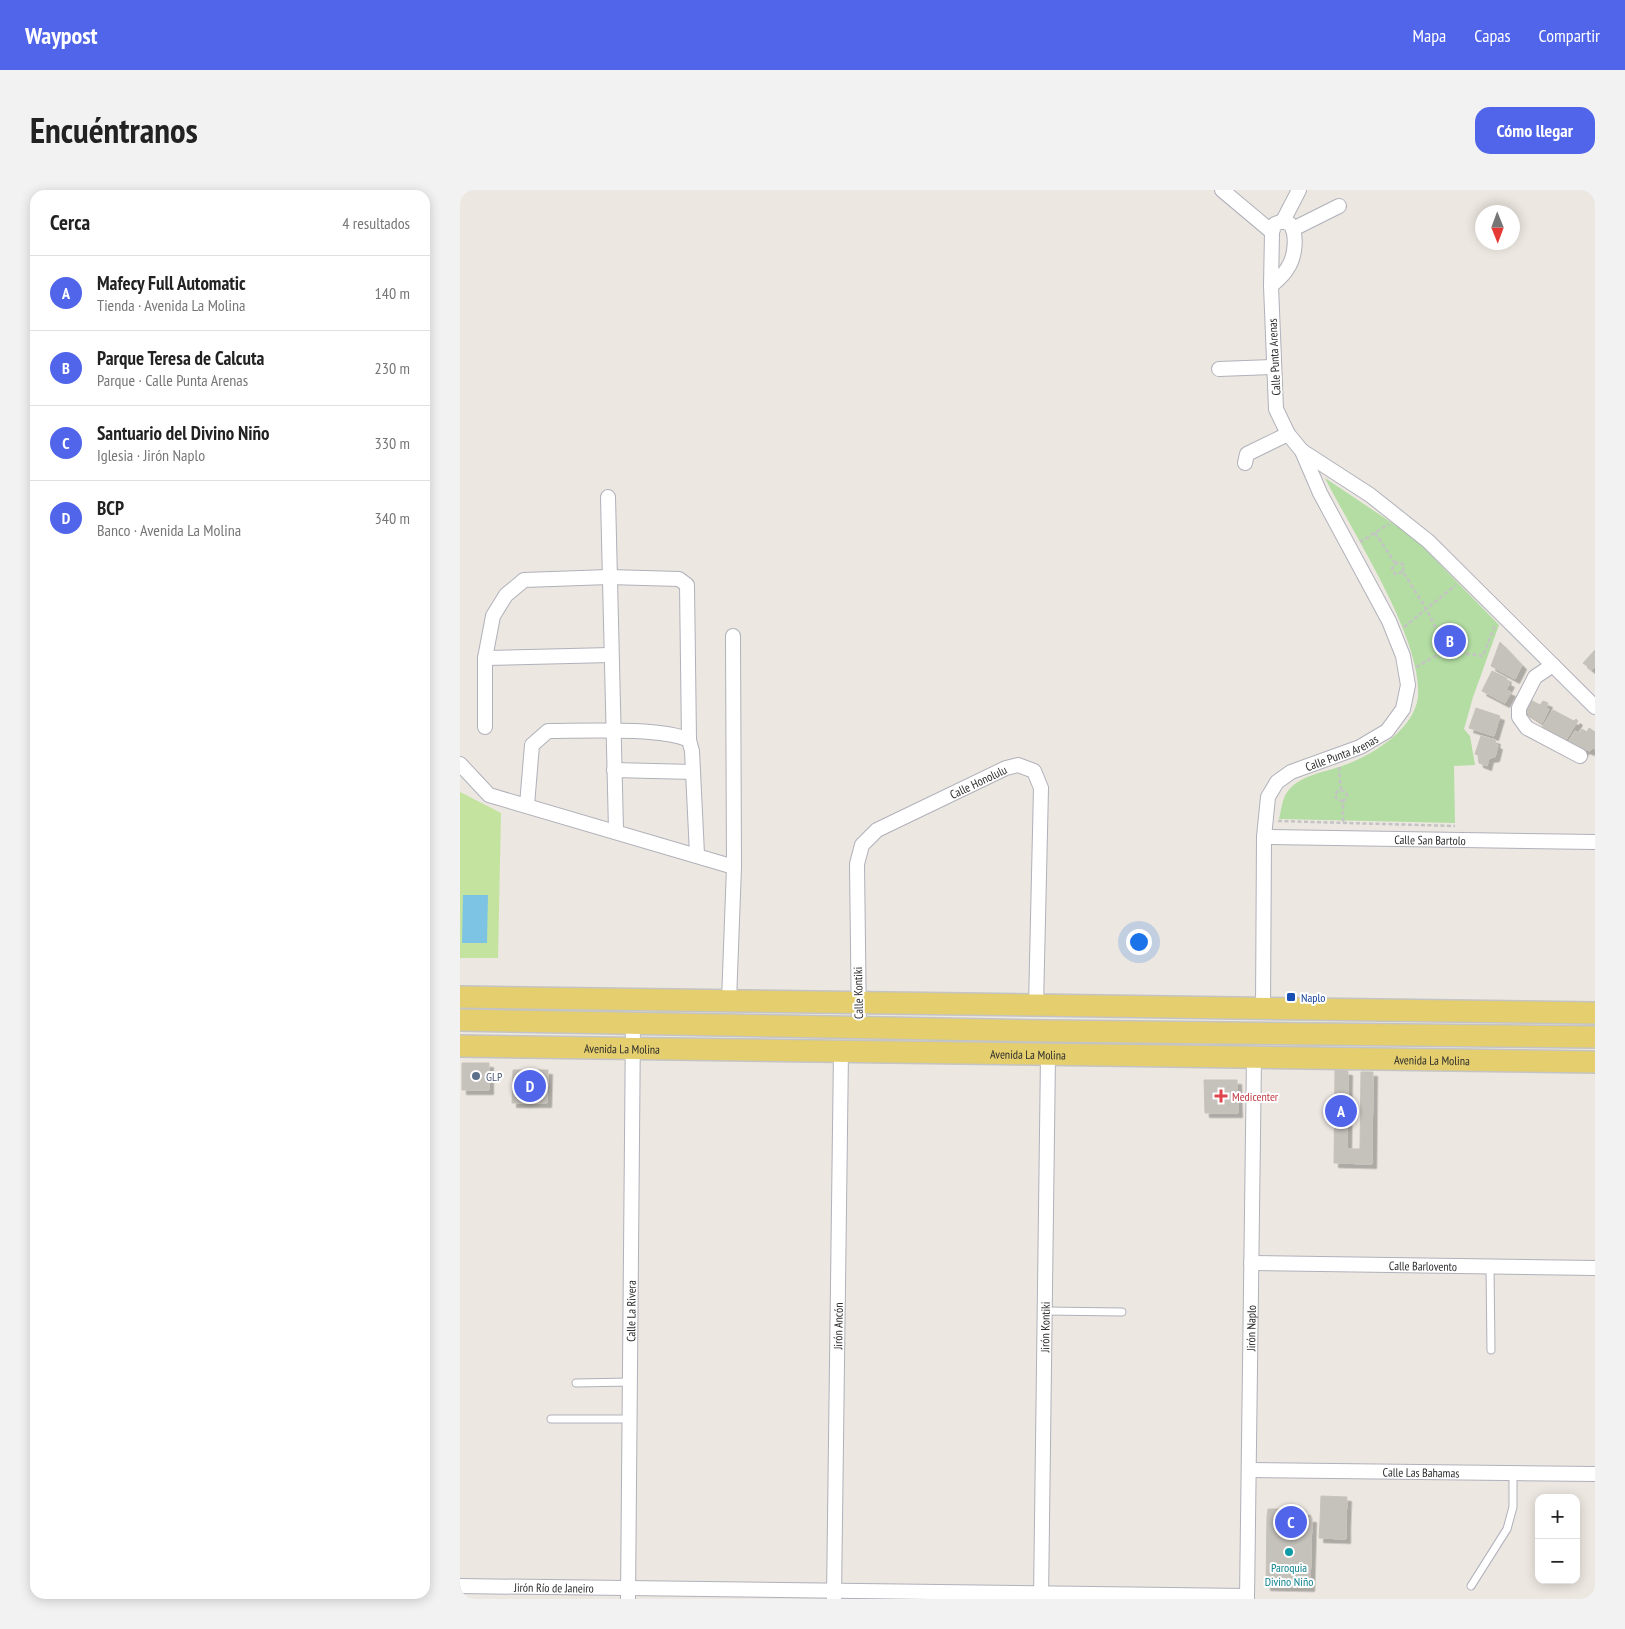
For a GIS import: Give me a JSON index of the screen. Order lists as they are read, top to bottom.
{
  "streets": {
    "main road": ["Avenida La Molina"],
    "street": [
      "Calle Punta Arenas",
      "Calle Honolulu",
      "Calle San Bartolo",
      "Calle Kontiki",
      "Calle Barlovento",
      "Calle La Rivera",
      "Jirón Ancón",
      "Jirón Kontiki",
      "Jirón Naplo",
      "Calle Las Bahamas",
      "Jirón Río de Janeiro"
    ]
  },
  "crossings": [
    ["Calle Punta Arenas", "Calle San Bartolo"],
    ["Calle Honolulu", "Calle Kontiki"],
    ["Calle Kontiki", "Avenida La Molina"],
    ["Avenida La Molina", "Calle La Rivera"],
    ["Avenida La Molina", "Jirón Ancón"],
    ["Avenida La Molina", "Jirón Kontiki"],
    ["Avenida La Molina", "Jirón Naplo"],
    ["Calle Barlovento", "Jirón Naplo"],
    ["Calle La Rivera", "Jirón Río de Janeiro"],
    ["Jirón Ancón", "Jirón Río de Janeiro"],
    ["Jirón Kontiki", "Jirón Río de Janeiro"],
    ["Jirón Naplo", "Calle Las Bahamas"],
    ["Jirón Naplo", "Jirón Río de Janeiro"]
  ],
  "places": {
    "transit": ["Naplo"],
    "other": ["GLP", "Paroquia Divino Niño"],
    "health": ["Medicenter"]
  },
  "north": "bottom",
  "page": {
    "header": "Waypost",
    "nav": ["Mapa", "Capas", "Compartir"],
    "title": "Encuéntranos",
    "buttons": "Cómo llegar",
    "heading": ["Cerca", "4 resultados"],
    "list": [
      {
        "mark": "A",
        "name": "Mafecy Full Automatic",
        "note": "Tienda · Avenida La Molina",
        "value": "140 m"
      },
      {
        "mark": "B",
        "name": "Parque Teresa de Calcuta",
        "note": "Parque · Calle Punta Arenas",
        "value": "230 m"
      },
      {
        "mark": "C",
        "name": "Santuario del Divino Niño",
        "note": "Iglesia · Jirón Naplo",
        "value": "330 m"
      },
      {
        "mark": "D",
        "name": "BCP",
        "note": "Banco · Avenida La Molina",
        "value": "340 m"
      }
    ],
    "pins": [
      "B",
      "D",
      "A",
      "C"
    ],
    "map_buttons": ["+", "−"]
  }
}
